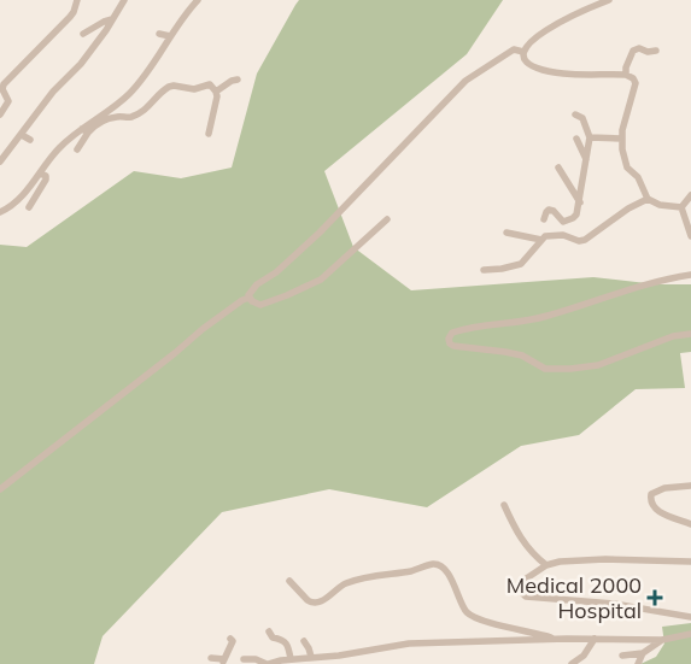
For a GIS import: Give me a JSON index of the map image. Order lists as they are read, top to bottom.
{
  "places": {
    "health": ["Medical 2000 Hospital"]
  }
}
